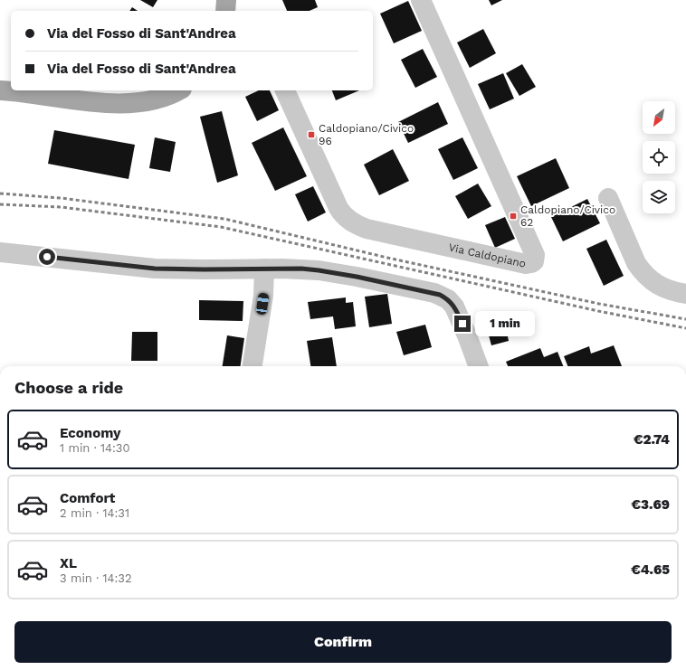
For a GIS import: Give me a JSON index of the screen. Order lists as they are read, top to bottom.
{
  "streets": {
    "street": ["Via Caldopiano"]
  },
  "places": {
    "transit": ["Caldopiano/Civico 96", "Caldopiano/Civico 62"]
  },
  "north": "bottom left",
  "page": {
    "banner": ["Via del Fosso di Sant'Andrea", "Via del Fosso di Sant'Andrea"],
    "bubble": "1 min",
    "heading": "Choose a ride",
    "list": [
      {
        "name": "Economy",
        "note": "1 min · 14:30",
        "value": "€2.74"
      },
      {
        "name": "Comfort",
        "note": "2 min · 14:31",
        "value": "€3.69"
      },
      {
        "name": "XL",
        "note": "3 min · 14:32",
        "value": "€4.65"
      }
    ],
    "buttons": "Confirm"
  }
}
